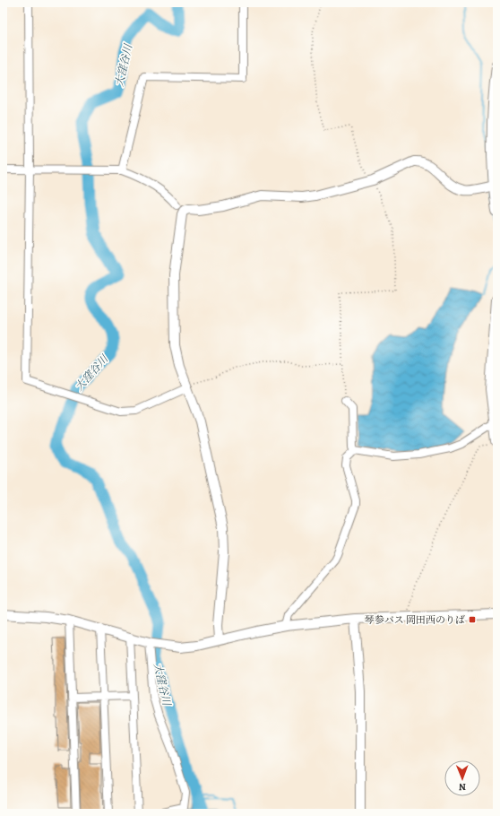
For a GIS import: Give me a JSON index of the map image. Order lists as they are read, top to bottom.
{
  "water": ["大窪谷川"],
  "places": {
    "transit": ["琴参バス 岡田西のりば"]
  },
  "north": "bottom"
}
